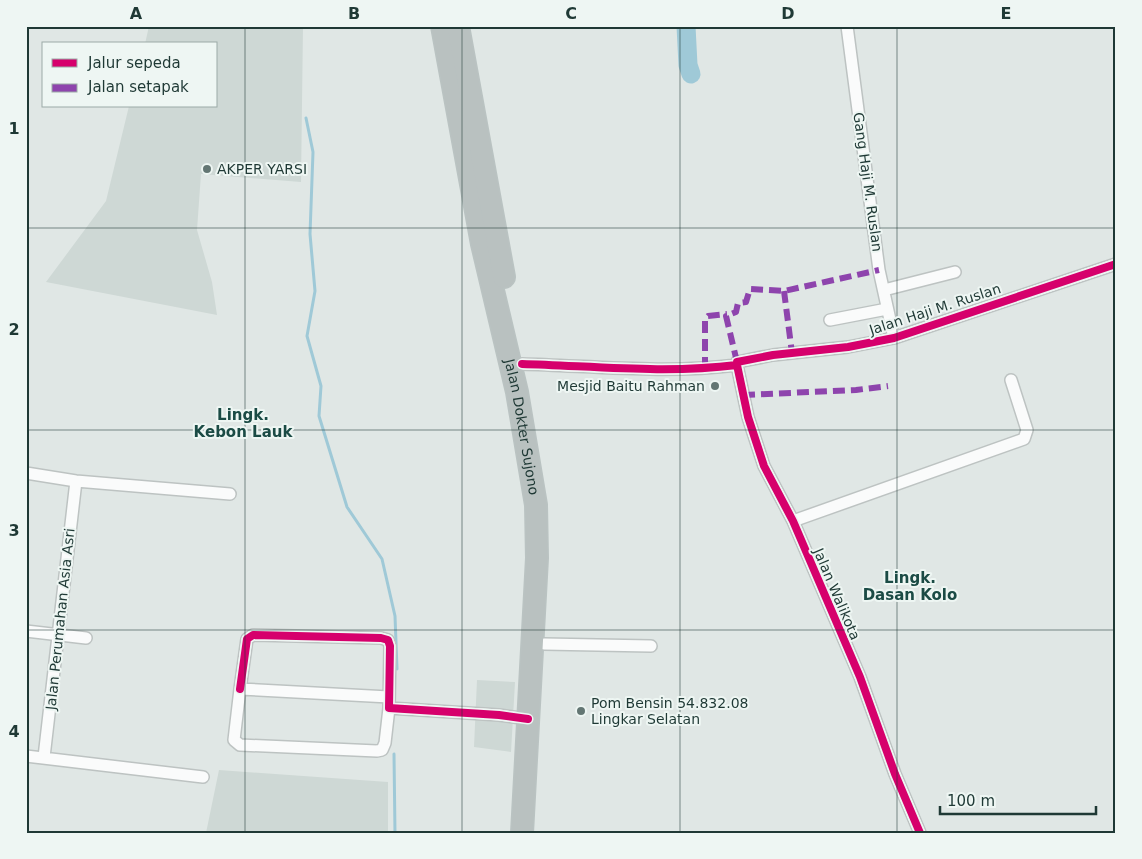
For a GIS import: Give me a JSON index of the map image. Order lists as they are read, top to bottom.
{
  "streets": {
    "highway": ["Jalan Dokter Sujono"],
    "street": [
      "Gang Haji M. Ruslan",
      "Jalan Haji M. Ruslan",
      "Jalan Walikota",
      "Jalan Perumahan Asia Asri"
    ]
  },
  "crossings": [
    ["Gang Haji M. Ruslan", "Jalan Haji M. Ruslan"],
    ["Jalan Haji M. Ruslan", "Jalan Walikota"]
  ],
  "districts": ["Lingk. Kebon Lauk", "Lingk. Dasan Kolo"],
  "places": ["AKPER YARSI", "Mesjid Baitu Rahman", "Pom Bensin 54.832.08 Lingkar Selatan"],
  "legend": ["Jalur sepeda", "Jalan setapak"],
  "scale_bar": "100 m",
  "grid": {
    "columns": [
      "A",
      "B",
      "C",
      "D",
      "E"
    ],
    "rows": [
      "1",
      "2",
      "3",
      "4"
    ]
  }
}
